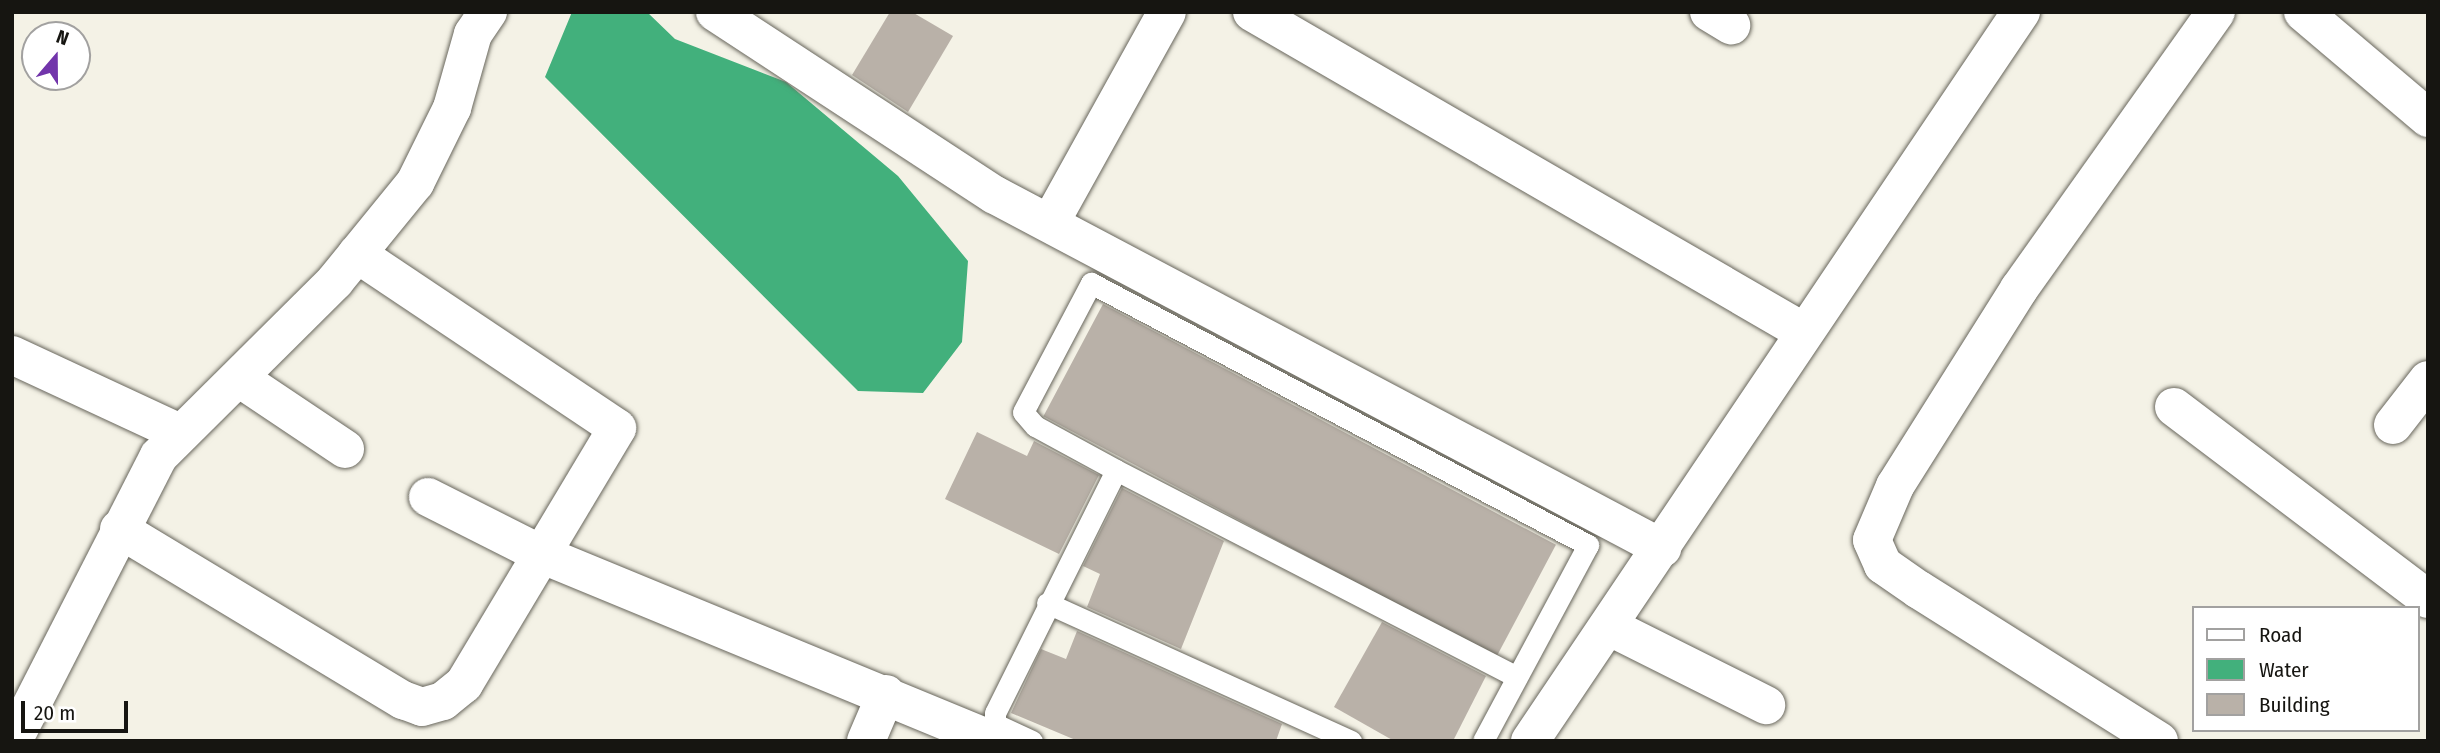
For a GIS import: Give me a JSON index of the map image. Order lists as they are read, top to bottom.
{
  "legend": ["Road", "Water", "Building"],
  "scale_bar": "20 m",
  "north": "top"
}
